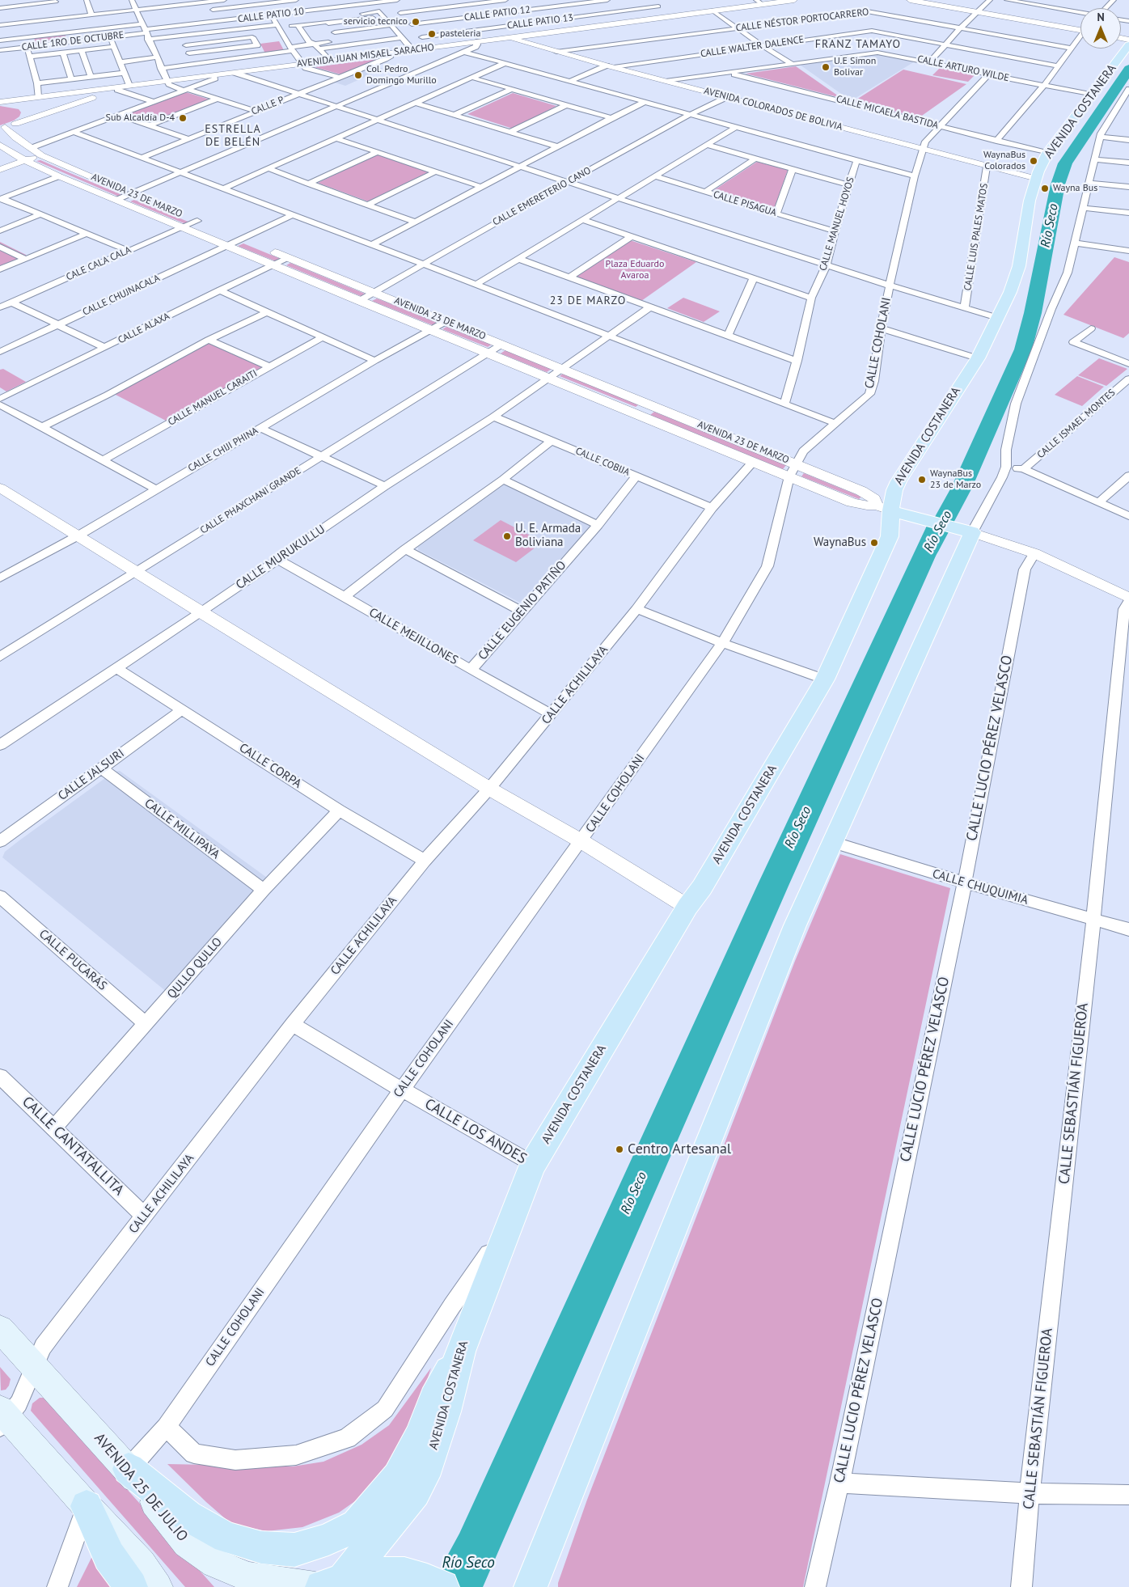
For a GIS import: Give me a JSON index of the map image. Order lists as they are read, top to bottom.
{
  "streets": {
    "main road": ["AVENIDA COSTANERA", "AVENIDA 25 DE JULIO"],
    "street": [
      "CALLE PATIO 12",
      "CALLE PATIO 10",
      "CALLE NÉSTOR PORTOCARRERO",
      "CALLE PATIO 13",
      "CALLE 1RO DE OCTUBRE",
      "CALLE WALTER DALENCE",
      "AVENIDA JUAN MISAEL SARACHO",
      "CALLE ARTURO WILDE",
      "CALLE P",
      "AVENIDA COLORADOS DE BOLIVIA",
      "CALLE MICAELA BASTIDA",
      "AVENIDA 23 DE MARZO",
      "CALLE EMERETERIO CANO",
      "CALLE PISAGUA",
      "CALLE MANUEL HOYOS",
      "CALLE LUIS PALES MATOS",
      "CALE CALA CALA",
      "CALLE CHUJNACALA",
      "CALLE ALAXA",
      "CALLE COHOLANI",
      "CALLE MANUEL CARAITI",
      "CALLE ISMAEL MONTES",
      "CALLE CHIJI PHINA",
      "CALLE COBIJA",
      "CALLE PHAXCHANI GRANDE",
      "CALLE MURUKULLU",
      "CALLE EUGENIO PATIÑO",
      "CALLE MEJILLONES",
      "CALLE ACHILILAYA",
      "CALLE LUCIO PÉREZ VELASCO",
      "CALLE CORPA",
      "CALLE JALSURI",
      "CALLE MILLIPAYA",
      "CALLE CHUQUIMIA",
      "CALLE PUCARÁS",
      "QULLO QULLO",
      "CALLE SEBASTIÁN FIGUEROA",
      "CALLE LOS ANDES",
      "CALLE CANTATALLITA"
    ]
  },
  "crossings": [
    ["CALLE PATIO 12", "CALLE PATIO 13"],
    ["CALLE PATIO 10", "CALLE 1RO DE OCTUBRE"],
    ["CALLE NÉSTOR PORTOCARRERO", "AVENIDA COLORADOS DE BOLIVIA"],
    ["CALLE WALTER DALENCE", "AVENIDA COLORADOS DE BOLIVIA"],
    ["AVENIDA JUAN MISAEL SARACHO", "CALLE P"],
    ["AVENIDA JUAN MISAEL SARACHO", "AVENIDA COLORADOS DE BOLIVIA"],
    ["AVENIDA JUAN MISAEL SARACHO", "AVENIDA 23 DE MARZO"],
    ["CALLE ARTURO WILDE", "AVENIDA COLORADOS DE BOLIVIA"],
    ["CALLE ARTURO WILDE", "AVENIDA COSTANERA"],
    ["CALLE ARTURO WILDE", "CALLE MICAELA BASTIDA"],
    ["CALLE ARTURO WILDE", "CALLE COHOLANI"],
    ["AVENIDA COLORADOS DE BOLIVIA", "AVENIDA COSTANERA"],
    ["AVENIDA COLORADOS DE BOLIVIA", "CALLE EMERETERIO CANO"],
    ["AVENIDA COLORADOS DE BOLIVIA", "CALLE LUIS PALES MATOS"],
    ["AVENIDA COLORADOS DE BOLIVIA", "CALLE COHOLANI"],
    ["AVENIDA COSTANERA", "CALLE MICAELA BASTIDA"],
    ["AVENIDA COSTANERA", "AVENIDA 23 DE MARZO"],
    ["AVENIDA COSTANERA", "CALLE LOS ANDES"],
    ["AVENIDA COSTANERA", "AVENIDA 25 DE JULIO"],
    ["CALLE MICAELA BASTIDA", "CALLE COHOLANI"],
    ["AVENIDA 23 DE MARZO", "CALLE EMERETERIO CANO"],
    ["AVENIDA 23 DE MARZO", "CALE CALA CALA"],
    ["AVENIDA 23 DE MARZO", "CALLE CHUJNACALA"],
    ["AVENIDA 23 DE MARZO", "CALLE ALAXA"],
    ["AVENIDA 23 DE MARZO", "CALLE COHOLANI"],
    ["AVENIDA 23 DE MARZO", "CALLE CHIJI PHINA"],
    ["AVENIDA 23 DE MARZO", "CALLE PHAXCHANI GRANDE"],
    ["AVENIDA 23 DE MARZO", "CALLE MURUKULLU"],
    ["AVENIDA 23 DE MARZO", "CALLE ACHILILAYA"],
    ["CALLE PISAGUA", "CALLE MANUEL HOYOS"],
    ["CALLE COHOLANI", "CALLE LOS ANDES"],
    ["CALLE COHOLANI", "AVENIDA 25 DE JULIO"],
    ["CALLE COBIJA", "CALLE MURUKULLU"],
    ["CALLE COBIJA", "CALLE EUGENIO PATIÑO"],
    ["CALLE COBIJA", "CALLE ACHILILAYA"],
    ["CALLE MURUKULLU", "CALLE MEJILLONES"],
    ["CALLE MURUKULLU", "CALLE CORPA"],
    ["CALLE EUGENIO PATIÑO", "CALLE MEJILLONES"],
    ["CALLE MEJILLONES", "CALLE ACHILILAYA"],
    ["CALLE ACHILILAYA", "CALLE CORPA"],
    ["CALLE ACHILILAYA", "CALLE LOS ANDES"],
    ["CALLE ACHILILAYA", "CALLE CANTATALLITA"],
    ["CALLE ACHILILAYA", "AVENIDA 25 DE JULIO"],
    ["CALLE LUCIO PÉREZ VELASCO", "CALLE CHUQUIMIA"],
    ["CALLE CORPA", "CALLE JALSURI"],
    ["CALLE CORPA", "QULLO QULLO"],
    ["CALLE JALSURI", "CALLE MILLIPAYA"],
    ["CALLE MILLIPAYA", "QULLO QULLO"],
    ["CALLE CHUQUIMIA", "CALLE SEBASTIÁN FIGUEROA"],
    ["CALLE PUCARÁS", "QULLO QULLO"],
    ["QULLO QULLO", "CALLE CANTATALLITA"]
  ],
  "districts": ["FRANZ TAMAYO", "ESTRELLA DE BELÉN", "23 DE MARZO"],
  "water": ["Río Seco"],
  "parks": ["Plaza Eduardo Avaroa"],
  "places": [
    "servicio tecnico",
    "pasteleria",
    "U.E Simon Bolivar",
    "Col. Pedro Domingo Murillo",
    "Sub Alcaldía D-4",
    "WaynaBus Colorados",
    "Wayna Bus",
    "WaynaBus 23 de Marzo",
    "U. E. Armada Boliviana",
    "WaynaBus",
    "Centro Artesanal"
  ],
  "north": "top"
}
